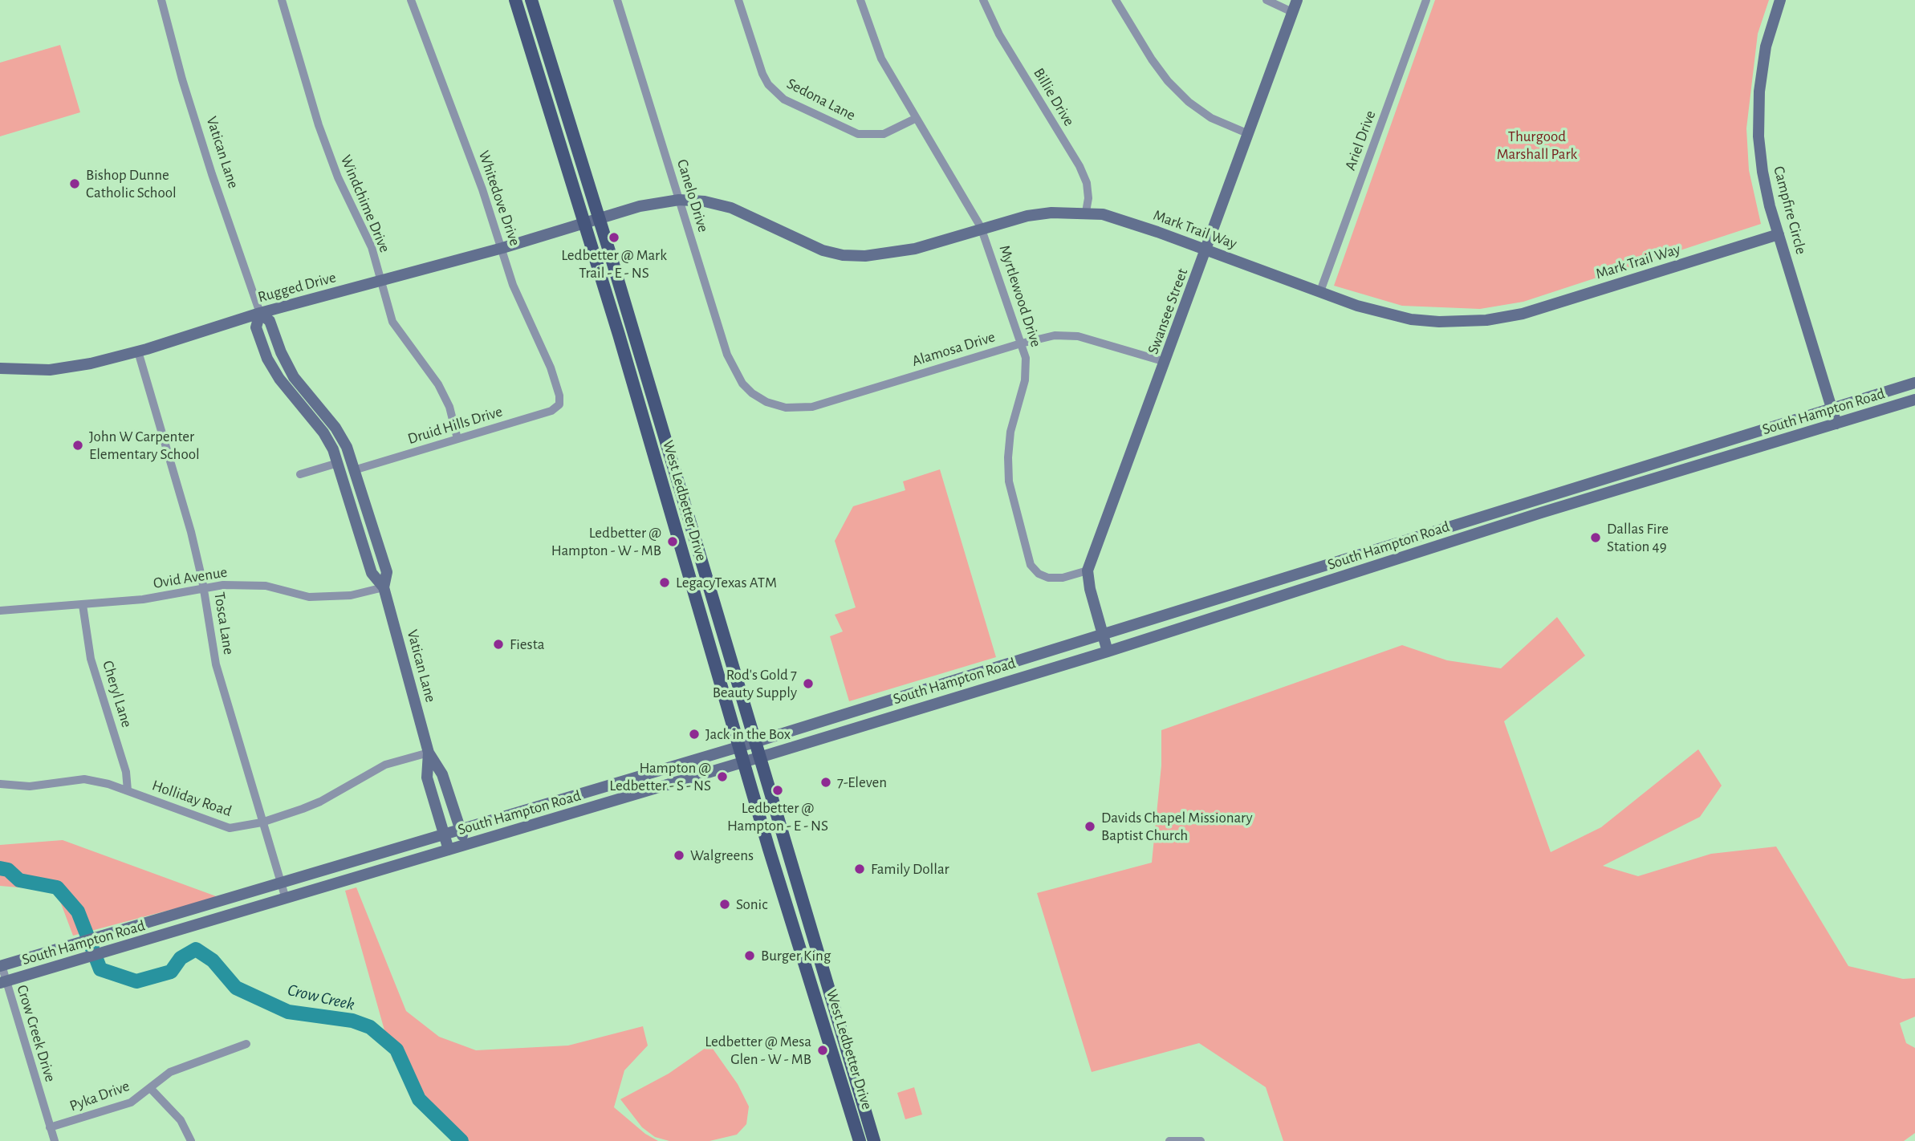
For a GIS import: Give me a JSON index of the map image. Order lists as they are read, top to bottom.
{
  "streets": {
    "main road": [
      "Vatican Lane",
      "Campfire Circle",
      "Mark Trail Way",
      "Rugged Drive",
      "Swansee Street",
      "South Hampton Road",
      "West Ledbetter Drive"
    ],
    "street": [
      "Billie Drive",
      "Sedona Lane",
      "Ariel Drive",
      "Canelo Drive",
      "Whitedove Drive",
      "Windchime Drive",
      "Myrtlewood Drive",
      "Alamosa Drive",
      "Druid Hills Drive",
      "Ovid Avenue",
      "Tosca Lane",
      "Cheryl Lane",
      "Holliday Road",
      "Crow Creek Drive",
      "Pyka Drive"
    ]
  },
  "crossings": [
    ["Billie Drive", "Mark Trail Way"],
    ["Sedona Lane", "Myrtlewood Drive"],
    ["Ariel Drive", "Mark Trail Way"],
    ["Vatican Lane", "Rugged Drive"],
    ["Vatican Lane", "South Hampton Road"],
    ["Vatican Lane", "Druid Hills Drive"],
    ["Vatican Lane", "Ovid Avenue"],
    ["Vatican Lane", "Holliday Road"],
    ["Canelo Drive", "Mark Trail Way"],
    ["Canelo Drive", "Alamosa Drive"],
    ["Whitedove Drive", "Rugged Drive"],
    ["Whitedove Drive", "Druid Hills Drive"],
    ["Windchime Drive", "Rugged Drive"],
    ["Windchime Drive", "Druid Hills Drive"],
    ["Campfire Circle", "Mark Trail Way"],
    ["Campfire Circle", "South Hampton Road"],
    ["Mark Trail Way", "Rugged Drive"],
    ["Mark Trail Way", "Myrtlewood Drive"],
    ["Mark Trail Way", "Swansee Street"],
    ["Mark Trail Way", "West Ledbetter Drive"],
    ["Rugged Drive", "West Ledbetter Drive"],
    ["Rugged Drive", "Tosca Lane"],
    ["Myrtlewood Drive", "Swansee Street"],
    ["Myrtlewood Drive", "Alamosa Drive"],
    ["Swansee Street", "Alamosa Drive"],
    ["South Hampton Road", "West Ledbetter Drive"],
    ["South Hampton Road", "Tosca Lane"],
    ["South Hampton Road", "Crow Creek Drive"],
    ["Ovid Avenue", "Tosca Lane"],
    ["Ovid Avenue", "Cheryl Lane"],
    ["Tosca Lane", "Holliday Road"],
    ["Cheryl Lane", "Holliday Road"],
    ["Crow Creek Drive", "Pyka Drive"]
  ],
  "water": ["Crow Creek"],
  "parks": ["Thurgood Marshall Park"],
  "places": [
    "Bishop Dunne Catholic School",
    "Ledbetter @ Mark Trail - E - NS",
    "John W Carpenter Elementary School",
    "Dallas Fire Station 49",
    "Ledbetter @ Hampton - W - MB",
    "LegacyTexas ATM",
    "Fiesta",
    "Rod's Gold 7 Beauty Supply",
    "Jack in the Box",
    "Hampton @ Ledbetter - S - NS",
    "7-Eleven",
    "Ledbetter @ Hampton - E - NS",
    "Davids Chapel Missionary Baptist Church",
    "Walgreens",
    "Family Dollar",
    "Sonic",
    "Burger King",
    "Ledbetter @ Mesa Glen - W - MB"
  ]
}
